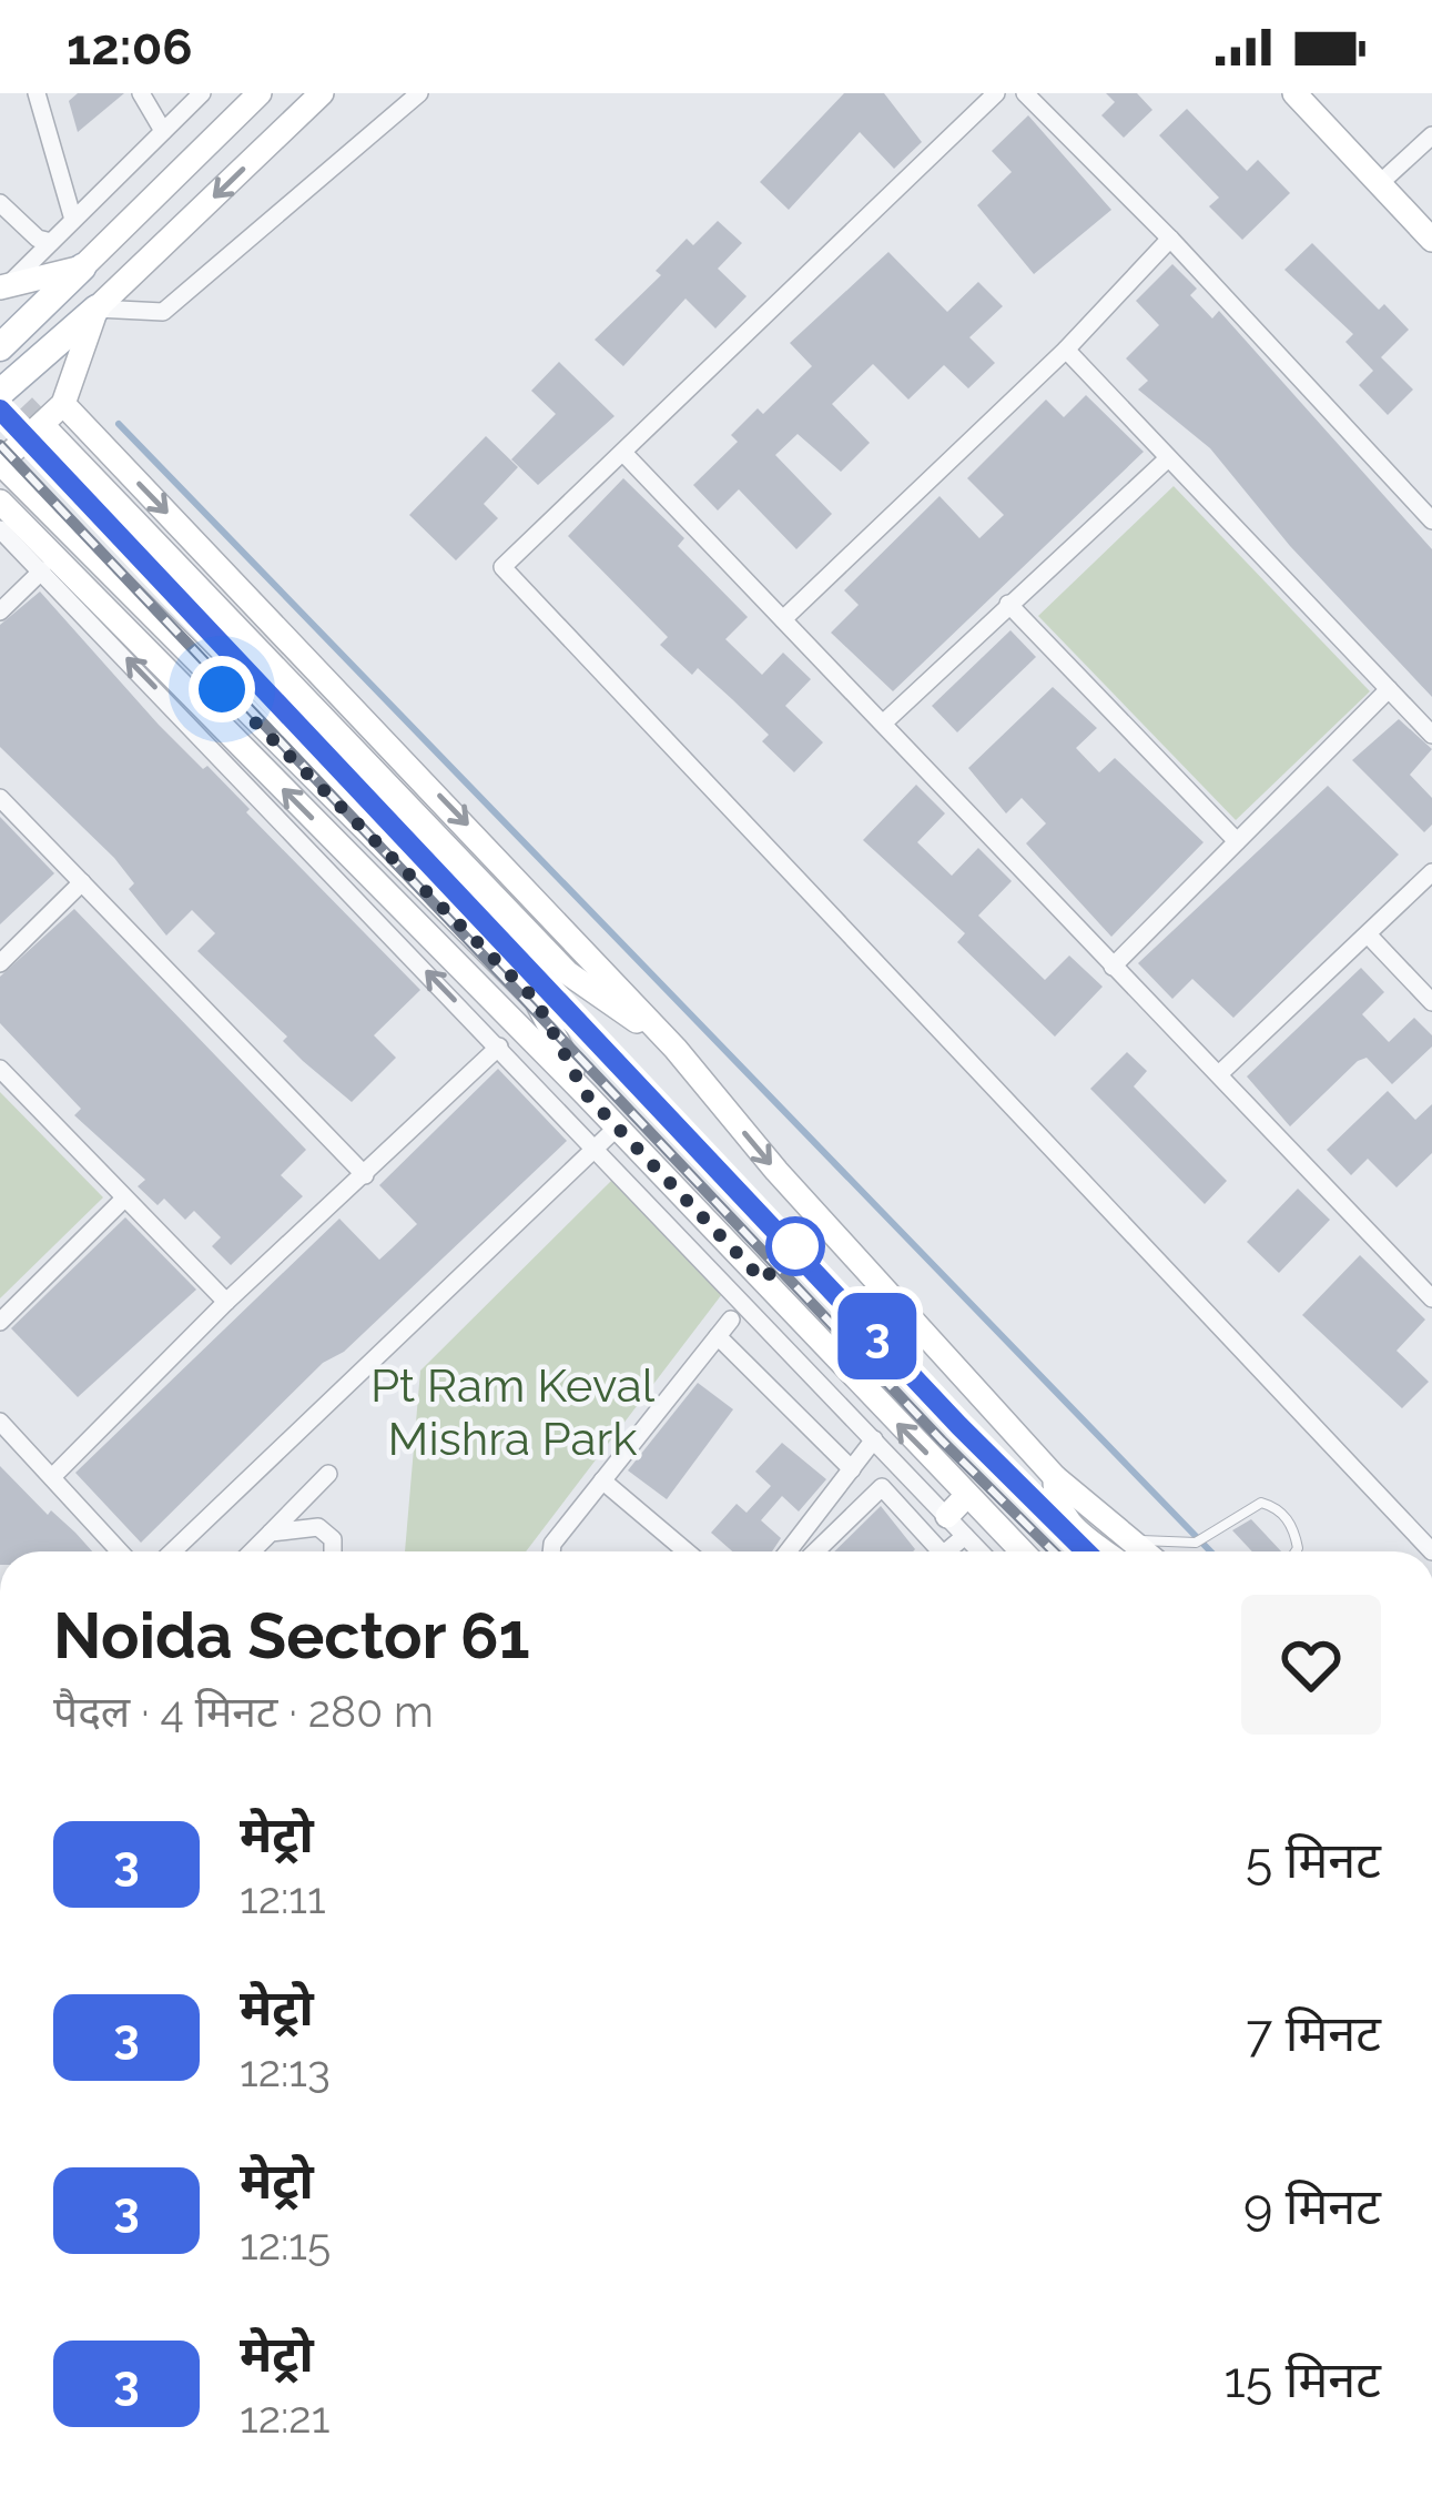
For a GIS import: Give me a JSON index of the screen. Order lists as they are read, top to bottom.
{
  "parks": ["Pt Ram Keval Mishra Park"],
  "lines": ["metro line 3"],
  "page": {
    "status": "12:06",
    "on_map": "3",
    "heading": ["Noida Sector 61", "पैदल · 4 मिनट · 280 m"],
    "list": [
      {
        "mark": "3",
        "name": "मेट्रो",
        "note": "12:11",
        "value": "5 मिनट"
      },
      {
        "mark": "3",
        "name": "मेट्रो",
        "note": "12:13",
        "value": "7 मिनट"
      },
      {
        "mark": "3",
        "name": "मेट्रो",
        "note": "12:15",
        "value": "9 मिनट"
      },
      {
        "mark": "3",
        "name": "मेट्रो",
        "note": "12:21",
        "value": "15 मिनट"
      }
    ]
  }
}
